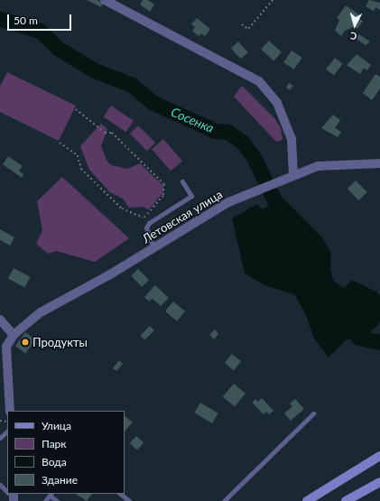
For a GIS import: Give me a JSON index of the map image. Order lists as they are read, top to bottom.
{
  "streets": {
    "street": ["Летовская улица"]
  },
  "water": ["Сосенка"],
  "places": ["Продукты"],
  "legend": [
    "Улица",
    "Парк",
    "Вода",
    "Здание"
  ],
  "scale_bar": "50 m",
  "north": "bottom"
}
